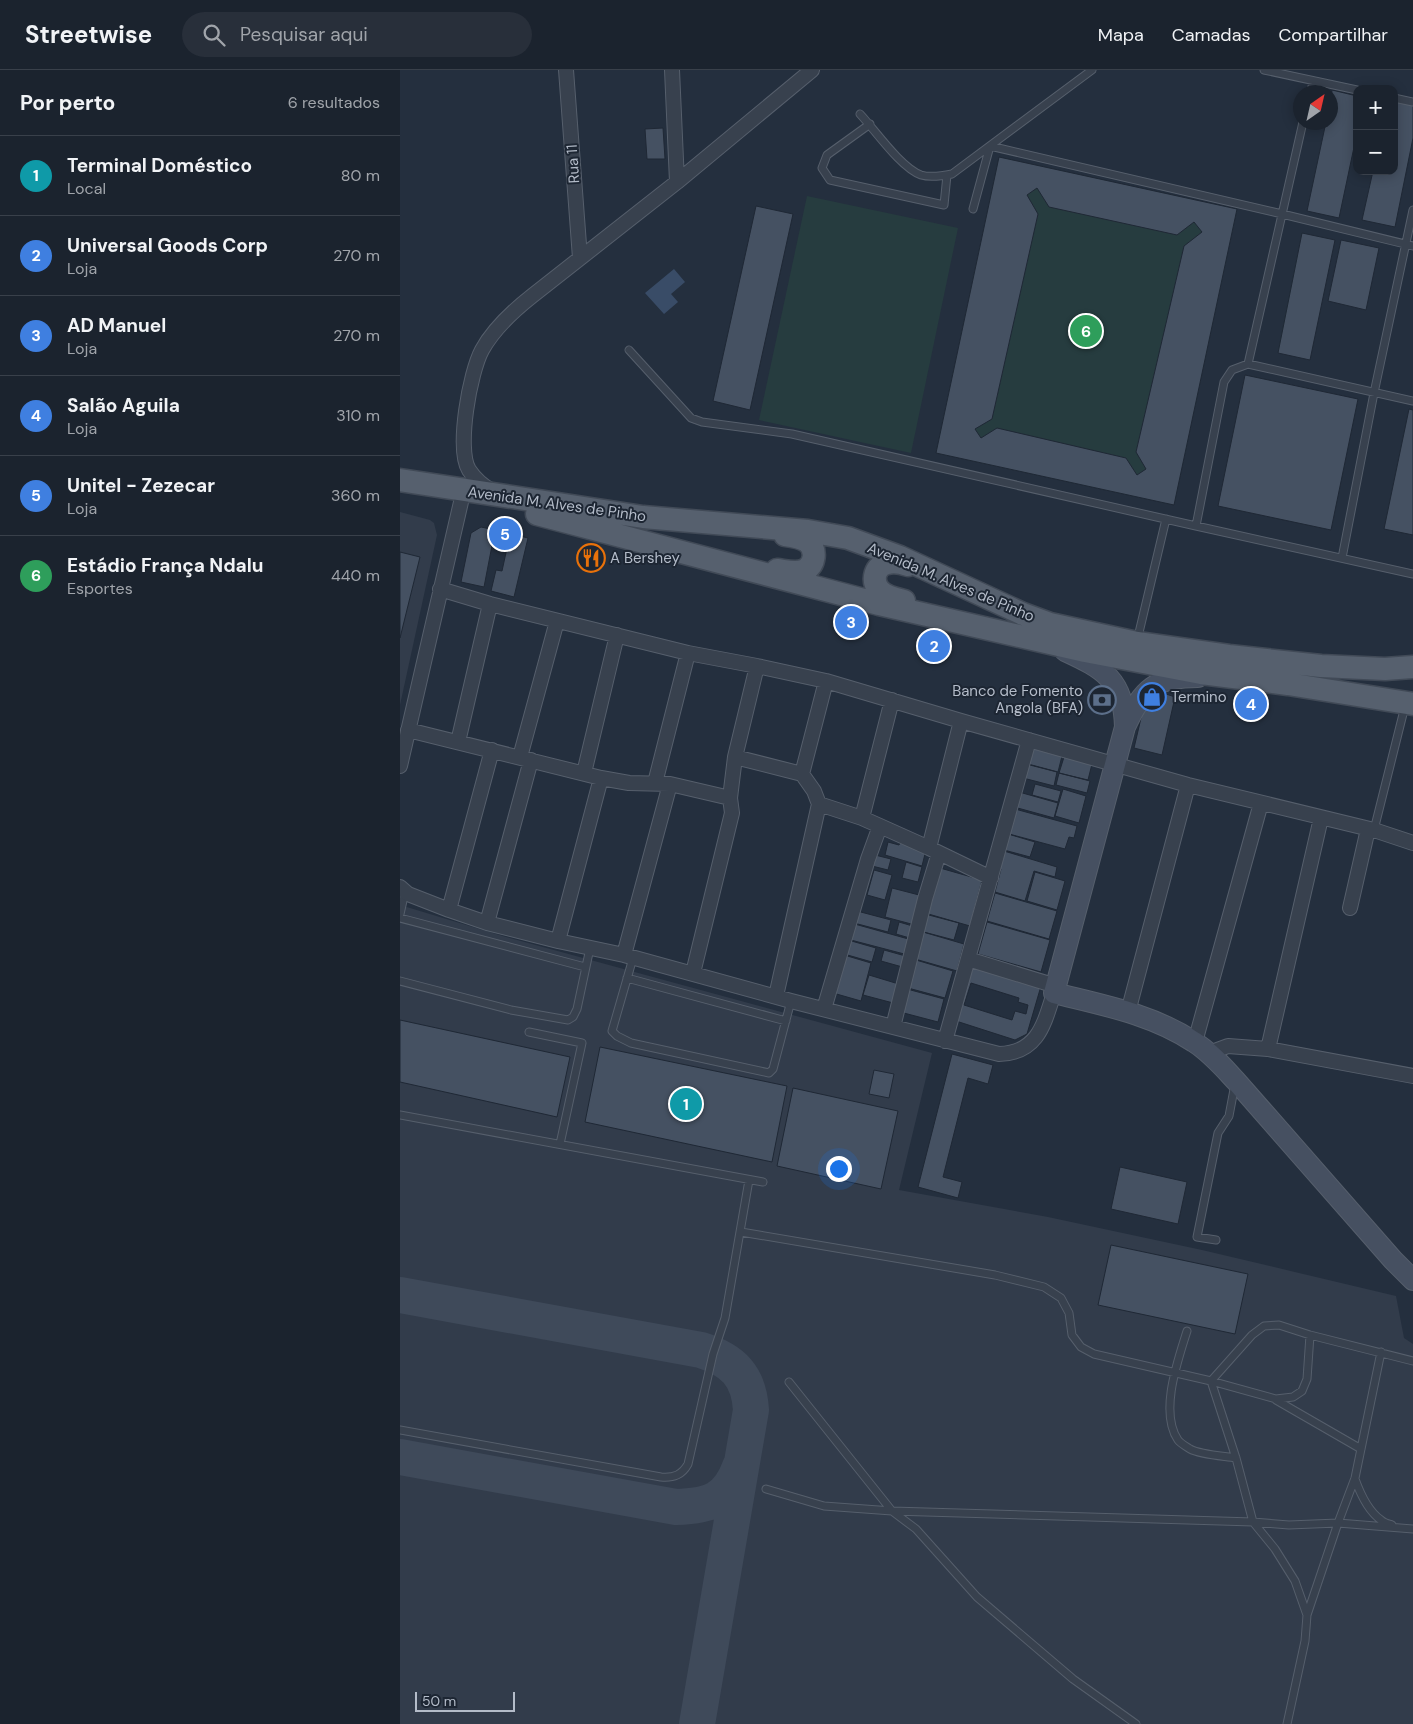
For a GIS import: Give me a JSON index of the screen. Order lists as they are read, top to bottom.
{
  "streets": {
    "main road": ["Avenida M. Alves de Pinho"],
    "street": ["Rua 11"]
  },
  "places": {
    "restaurant": ["A Bershey"],
    "shop": ["Termino"],
    "bank": ["Banco de Fomento Angola (BFA)"]
  },
  "scale_bar": "50 m",
  "north": "top right",
  "page": {
    "header": "Streetwise",
    "search": "Pesquisar aqui",
    "nav": ["Mapa", "Camadas", "Compartilhar"],
    "heading": ["Por perto", "6 resultados"],
    "map_buttons": ["+", "−"],
    "list": [
      {
        "mark": "1",
        "name": "Terminal Doméstico",
        "note": "Local",
        "value": "80 m"
      },
      {
        "mark": "2",
        "name": "Universal Goods Corp",
        "note": "Loja",
        "value": "270 m"
      },
      {
        "mark": "3",
        "name": "AD Manuel",
        "note": "Loja",
        "value": "270 m"
      },
      {
        "mark": "4",
        "name": "Salão Aguila",
        "note": "Loja",
        "value": "310 m"
      },
      {
        "mark": "5",
        "name": "Unitel - Zezecar",
        "note": "Loja",
        "value": "360 m"
      },
      {
        "mark": "6",
        "name": "Estádio França Ndalu",
        "note": "Esportes",
        "value": "440 m"
      }
    ],
    "pins": [
      "6",
      "5",
      "3",
      "2",
      "4",
      "1"
    ],
    "scale": "50 m"
  }
}
